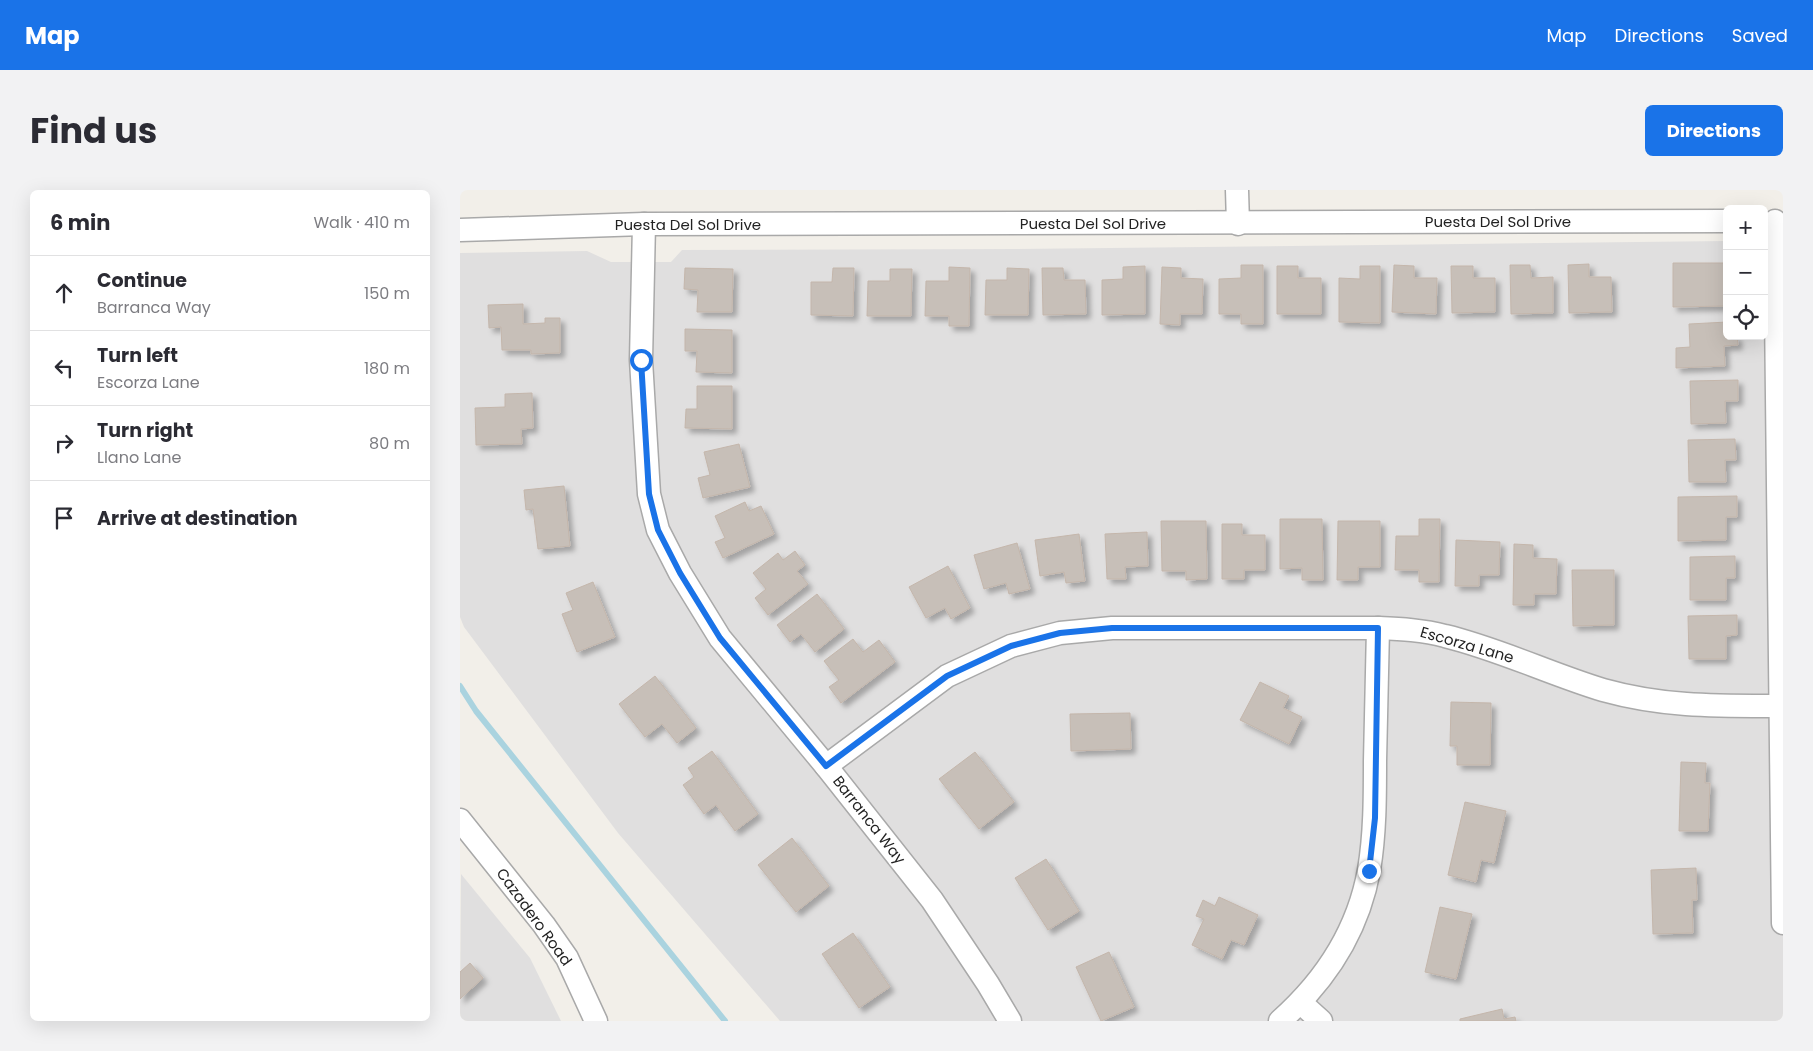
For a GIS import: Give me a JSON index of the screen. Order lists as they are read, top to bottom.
{
  "streets": {
    "street": [
      "Puesta Del Sol Drive",
      "Escorza Lane",
      "Barranca Way",
      "Cazadero Road"
    ]
  },
  "crossings": [
    ["Puesta Del Sol Drive", "Barranca Way"],
    ["Escorza Lane", "Barranca Way"]
  ],
  "page": {
    "header": "Map",
    "nav": ["Map", "Directions", "Saved"],
    "title": "Find us",
    "buttons": "Directions",
    "heading": ["6 min", "Walk · 410 m"],
    "map_buttons": ["+", "−"],
    "list": [
      ["Continue", "Barranca Way", "150 m"],
      ["Turn left", "Escorza Lane", "180 m"],
      ["Turn right", "Llano Lane", "80 m"],
      "Arrive at destination"
    ]
  }
}
